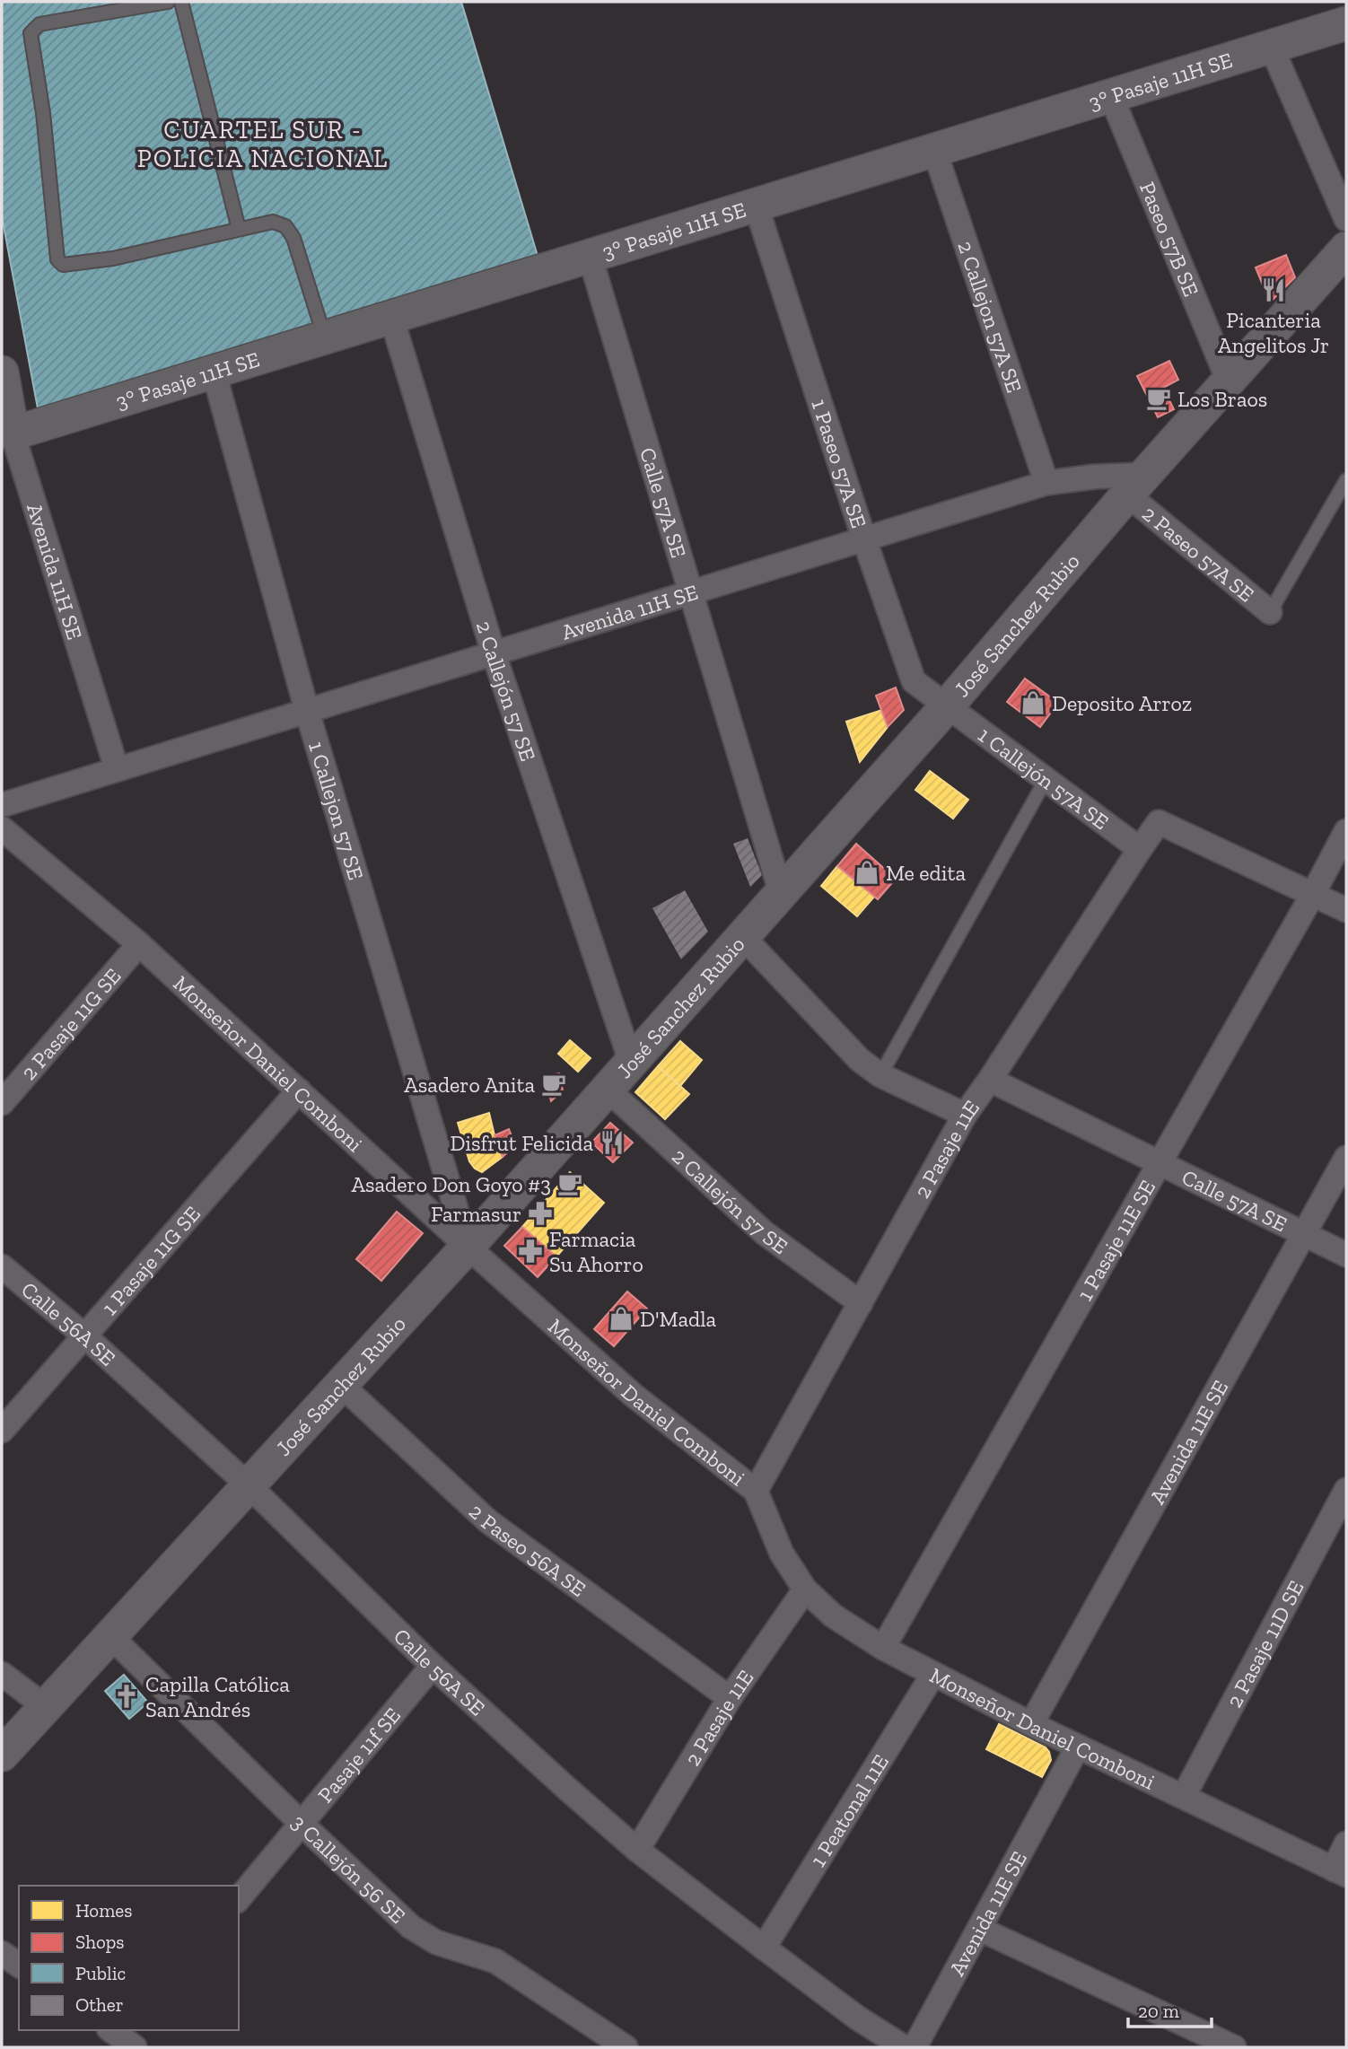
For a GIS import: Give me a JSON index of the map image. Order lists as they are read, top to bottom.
{
  "streets": {
    "main road": ["3° Pasaje 11H SE", "Avenida 11H SE", "José Sanchez Rubio"],
    "street": [
      "Paseo 57B SE",
      "2 Callejon 57A SE",
      "1 Paseo 57A SE",
      "Calle 57A SE",
      "2 Paseo 57A SE",
      "2 Callejón 57 SE",
      "1 Callejón 57A SE",
      "1 Callejon 57 SE",
      "2 Pasaje 11G SE",
      "Monseñor Daniel Comboni",
      "2 Pasaje 11E",
      "1 Pasaje 11E SE",
      "1 Pasaje 11G SE",
      "Calle 56A SE",
      "Avenida 11E SE",
      "2 Paseo 56A SE",
      "2 Pasaje 11D SE",
      "Pasaje 11f SE",
      "1 Peatonal 11E",
      "3 Callejón 56 SE"
    ]
  },
  "crossings": [
    ["3° Pasaje 11H SE", "Paseo 57B SE"],
    ["3° Pasaje 11H SE", "2 Callejon 57A SE"],
    ["3° Pasaje 11H SE", "1 Paseo 57A SE"],
    ["3° Pasaje 11H SE", "Calle 57A SE"],
    ["3° Pasaje 11H SE", "Avenida 11H SE"],
    ["3° Pasaje 11H SE", "2 Callejón 57 SE"],
    ["3° Pasaje 11H SE", "1 Callejon 57 SE"],
    ["Paseo 57B SE", "José Sanchez Rubio"],
    ["2 Callejon 57A SE", "Avenida 11H SE"],
    ["1 Paseo 57A SE", "Avenida 11H SE"],
    ["1 Paseo 57A SE", "José Sanchez Rubio"],
    ["1 Paseo 57A SE", "1 Callejón 57A SE"],
    ["Calle 57A SE", "Avenida 11H SE"],
    ["Calle 57A SE", "José Sanchez Rubio"],
    ["Calle 57A SE", "2 Pasaje 11E"],
    ["Calle 57A SE", "1 Pasaje 11E SE"],
    ["Calle 57A SE", "Avenida 11E SE"],
    ["2 Paseo 57A SE", "Avenida 11H SE"],
    ["2 Paseo 57A SE", "José Sanchez Rubio"],
    ["Avenida 11H SE", "José Sanchez Rubio"],
    ["Avenida 11H SE", "2 Callejón 57 SE"],
    ["Avenida 11H SE", "1 Callejon 57 SE"],
    ["José Sanchez Rubio", "2 Callejón 57 SE"],
    ["José Sanchez Rubio", "1 Callejón 57A SE"],
    ["José Sanchez Rubio", "1 Callejon 57 SE"],
    ["José Sanchez Rubio", "Monseñor Daniel Comboni"],
    ["José Sanchez Rubio", "Calle 56A SE"],
    ["José Sanchez Rubio", "2 Paseo 56A SE"],
    ["José Sanchez Rubio", "3 Callejón 56 SE"],
    ["2 Callejón 57 SE", "2 Pasaje 11E"],
    ["1 Callejón 57A SE", "2 Pasaje 11E"],
    ["1 Callejon 57 SE", "Monseñor Daniel Comboni"],
    ["2 Pasaje 11G SE", "Monseñor Daniel Comboni"],
    ["Monseñor Daniel Comboni", "2 Pasaje 11E"],
    ["Monseñor Daniel Comboni", "1 Pasaje 11E SE"],
    ["Monseñor Daniel Comboni", "1 Pasaje 11G SE"],
    ["Monseñor Daniel Comboni", "Avenida 11E SE"],
    ["Monseñor Daniel Comboni", "2 Pasaje 11D SE"],
    ["Monseñor Daniel Comboni", "1 Peatonal 11E"],
    ["2 Pasaje 11E", "1 Pasaje 11E SE"],
    ["2 Pasaje 11E", "Calle 56A SE"],
    ["2 Pasaje 11E", "2 Paseo 56A SE"],
    ["1 Pasaje 11G SE", "Calle 56A SE"],
    ["Calle 56A SE", "Pasaje 11f SE"],
    ["Calle 56A SE", "1 Peatonal 11E"],
    ["Pasaje 11f SE", "3 Callejón 56 SE"]
  ],
  "districts": ["CUARTEL SUR - POLICIA NACIONAL"],
  "places": {
    "restaurant": ["Picanteria Angelitos Jr", "Disfrut Felicida"],
    "cafe": ["Los Braos", "Asadero Anita", "Asadero Don Goyo #3"],
    "shop": ["Deposito Arroz", "Me edita", "D'Madla"],
    "pharmacy": ["Farmasur", "Farmacia Su Ahorro"],
    "church": ["Capilla Católica San Andrés"]
  },
  "legend": [
    "Homes",
    "Shops",
    "Public",
    "Other"
  ],
  "scale_bar": "20 m"
}
